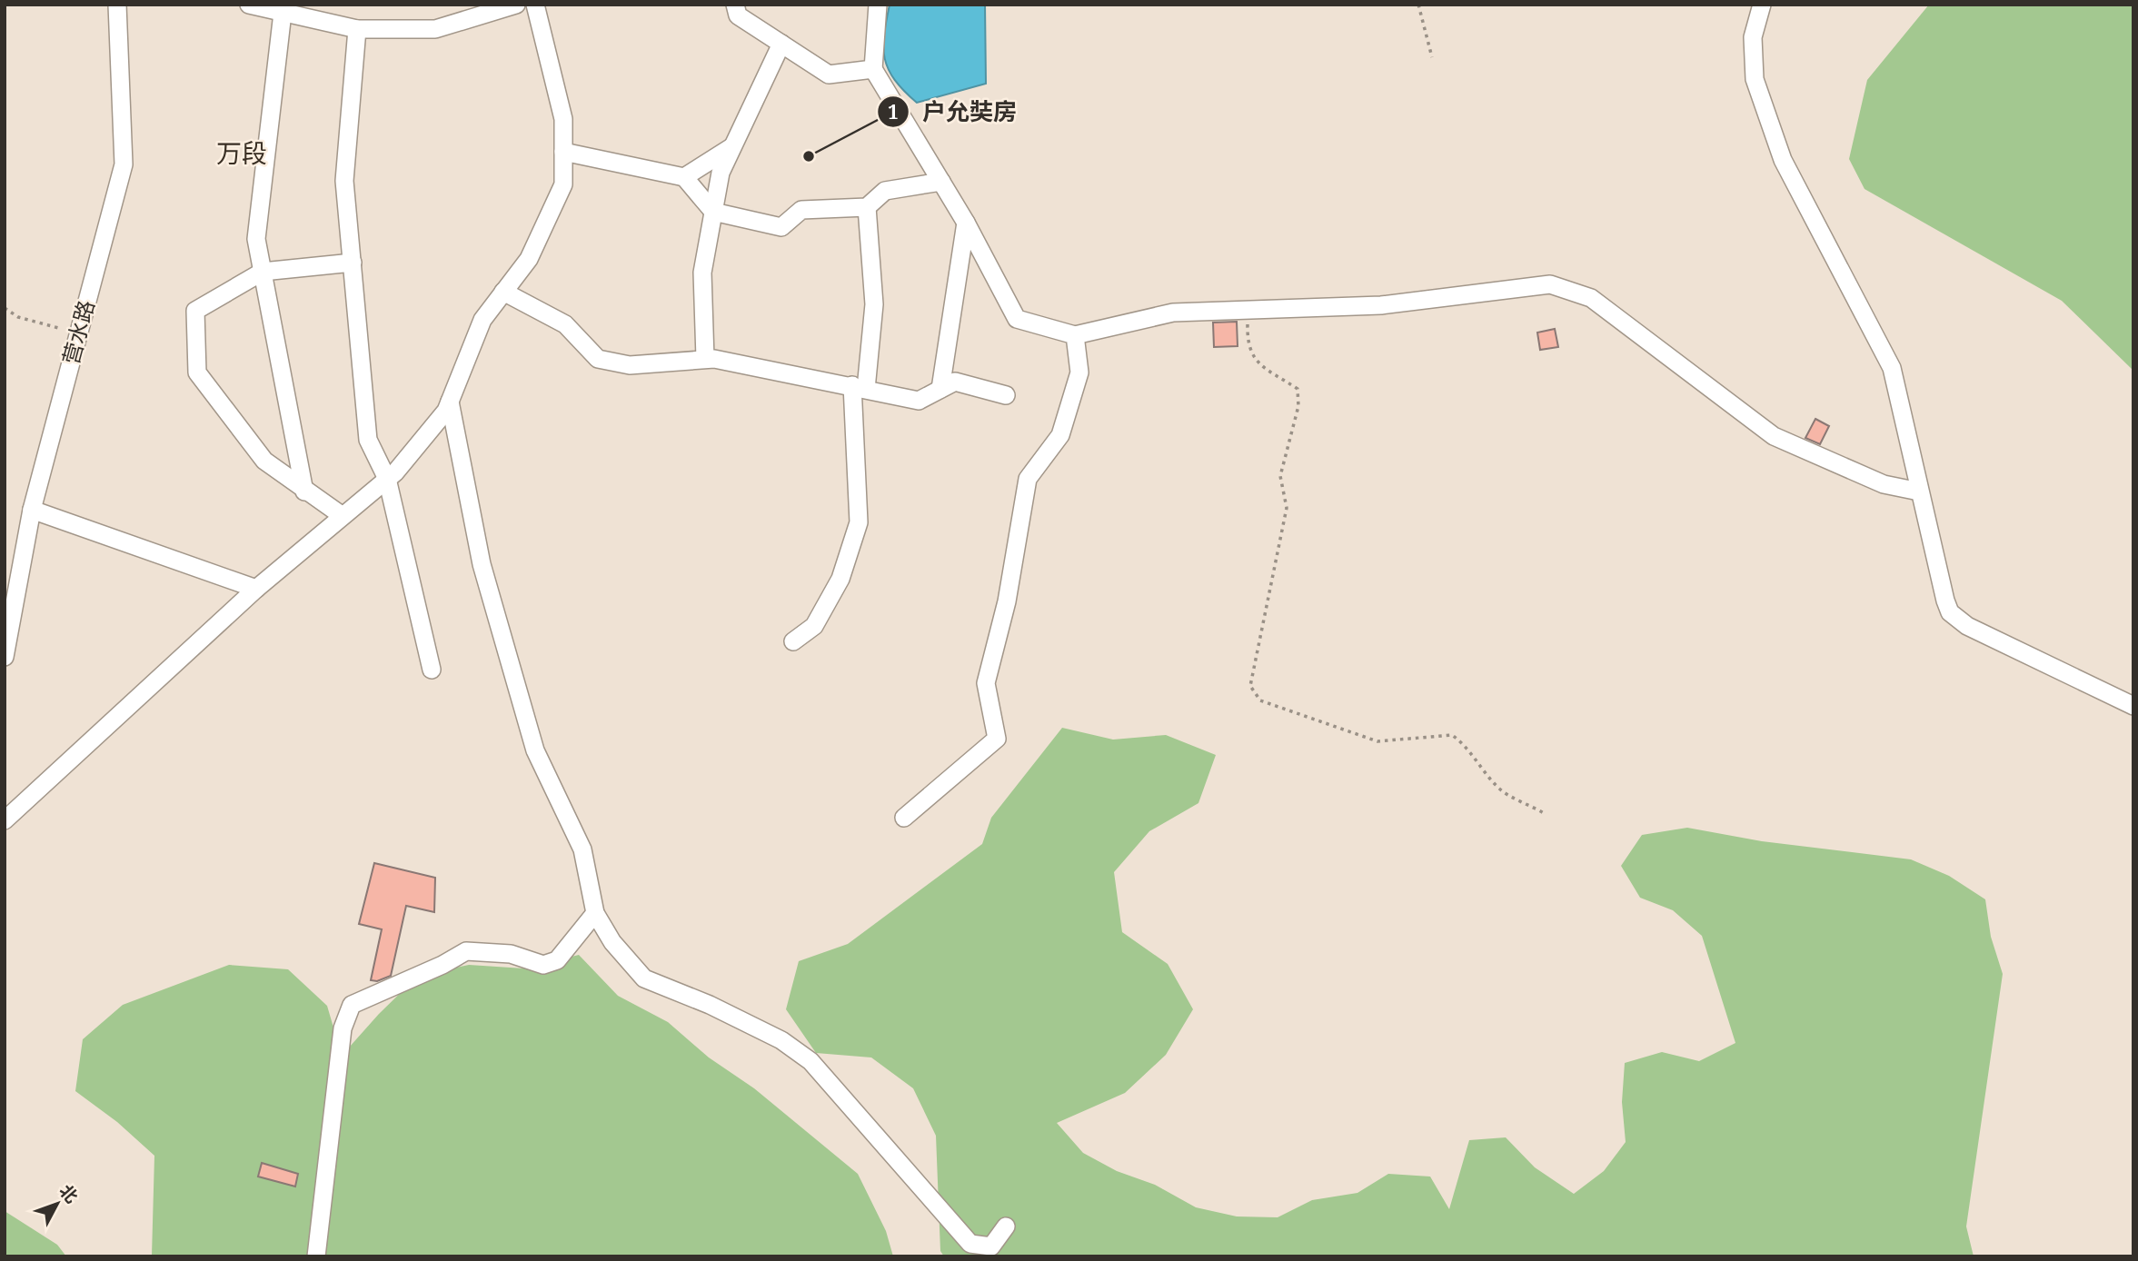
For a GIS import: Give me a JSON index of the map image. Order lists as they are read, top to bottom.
{
  "streets": {
    "street": ["营水路"]
  },
  "districts": ["万段"],
  "places": ["户允奘房"],
  "north": "top right"
}
